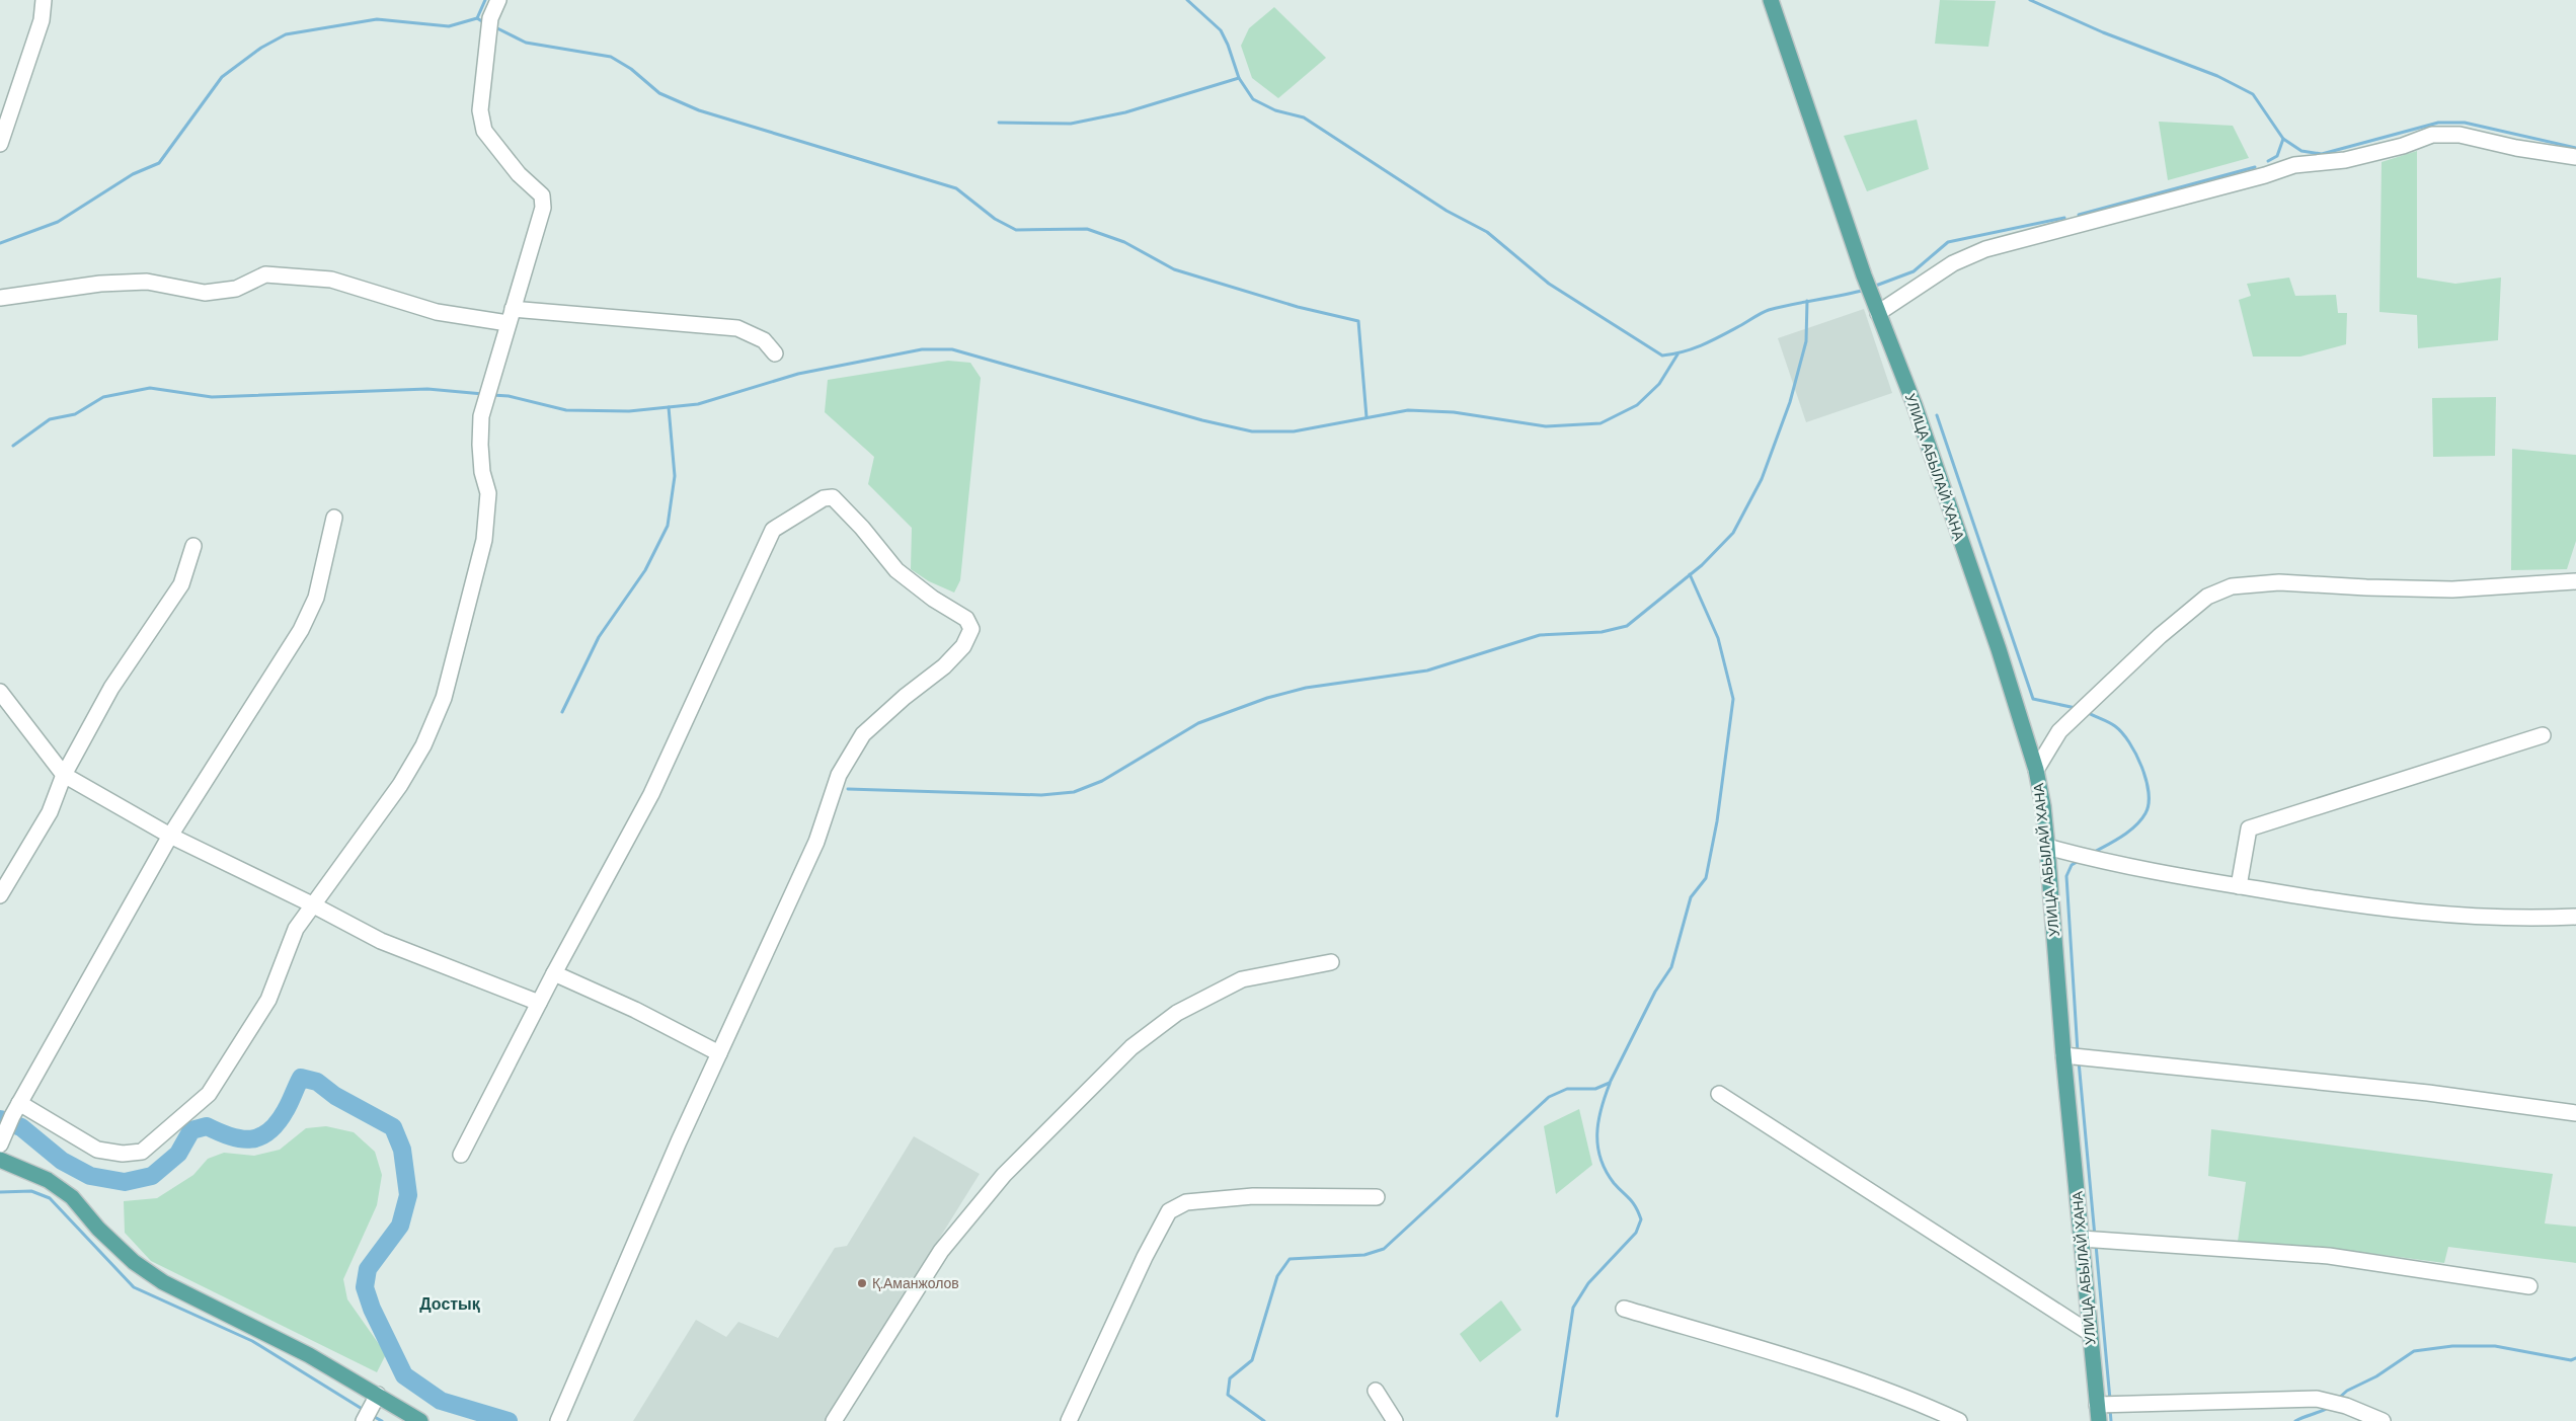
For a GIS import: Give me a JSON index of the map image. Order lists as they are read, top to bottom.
{
  "streets": {
    "main road": ["УЛИЦА АБЫЛАЙ ХАНА"]
  },
  "districts": ["Достық"],
  "places": ["Қ.Аманжолов"]
}
